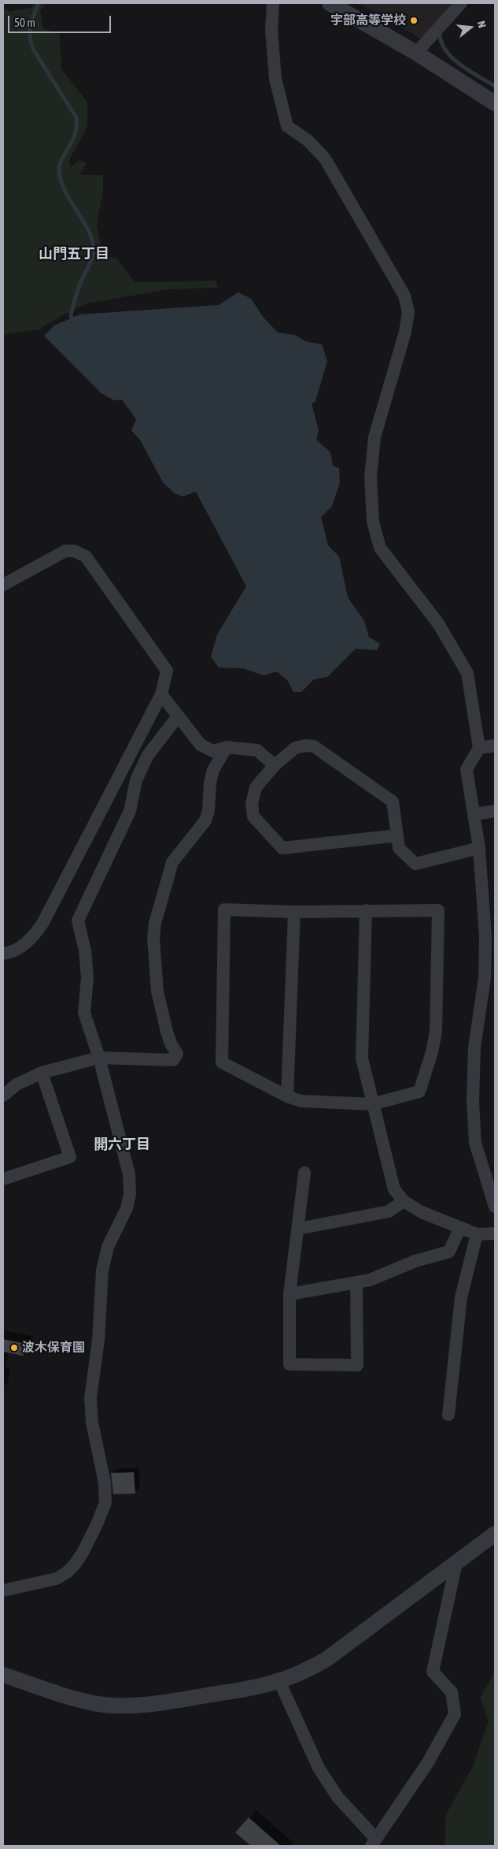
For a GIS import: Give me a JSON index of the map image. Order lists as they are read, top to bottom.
{
  "districts": ["山門五丁目", "開六丁目"],
  "places": ["宇部高等学校", "波木保育園"],
  "scale_bar": "50 m",
  "north": "right"
}
